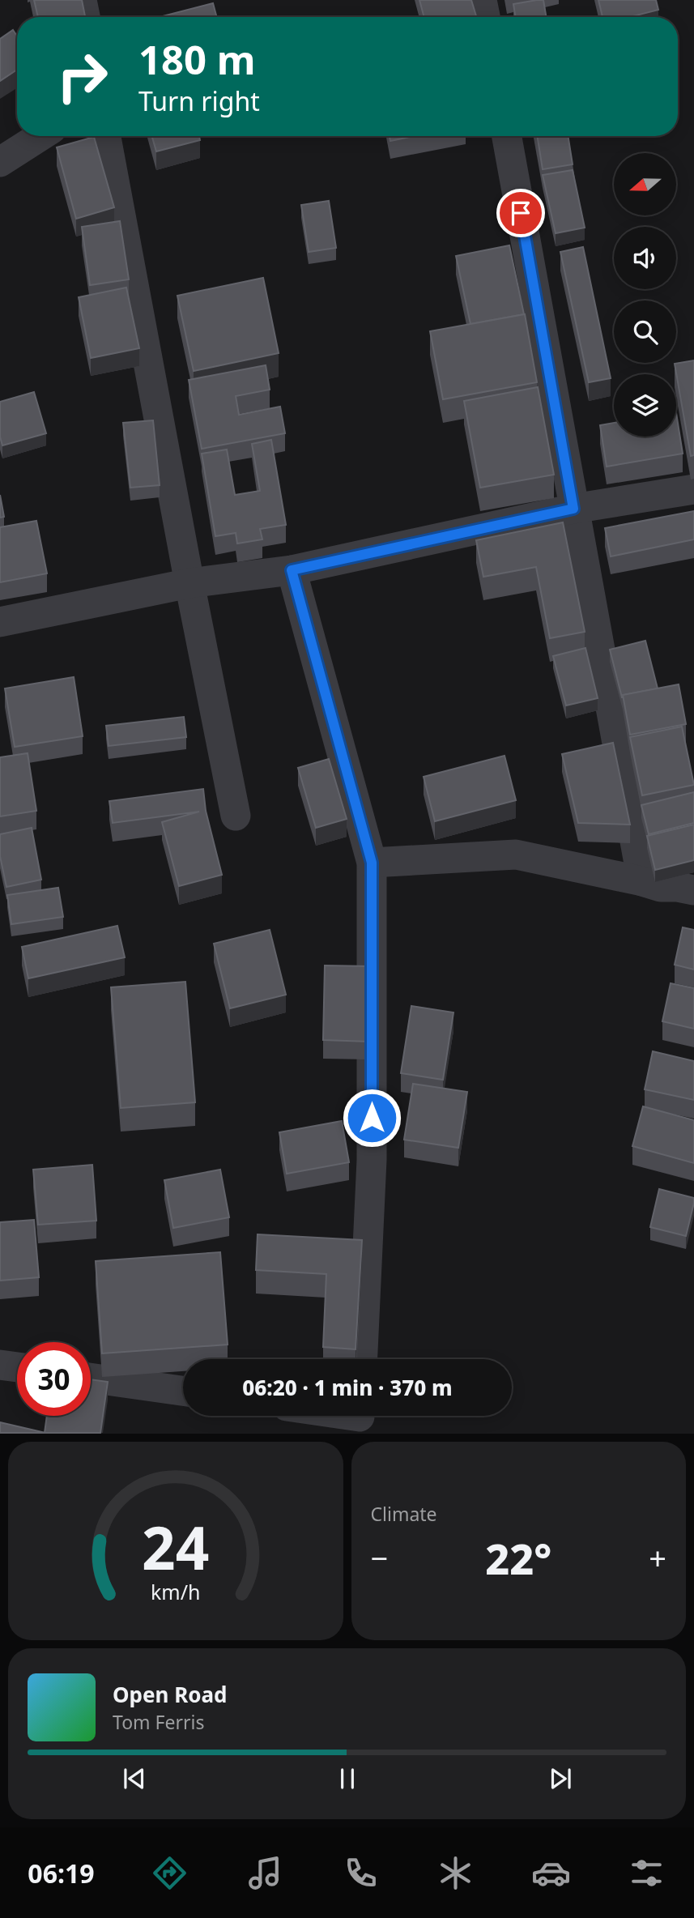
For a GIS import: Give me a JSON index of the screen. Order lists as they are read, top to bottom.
{
  "north": "left",
  "page": {
    "turn": ["180 m", "Turn right"],
    "limit": "30",
    "trip": "06:20 · 1 min · 370 m",
    "tile": "Climate",
    "heat": ["−", "22°", "+"],
    "song": ["Open Road", "Tom Ferris"],
    "tabs": "06:19",
    "gauge": ["24", "km/h"]
  }
}
